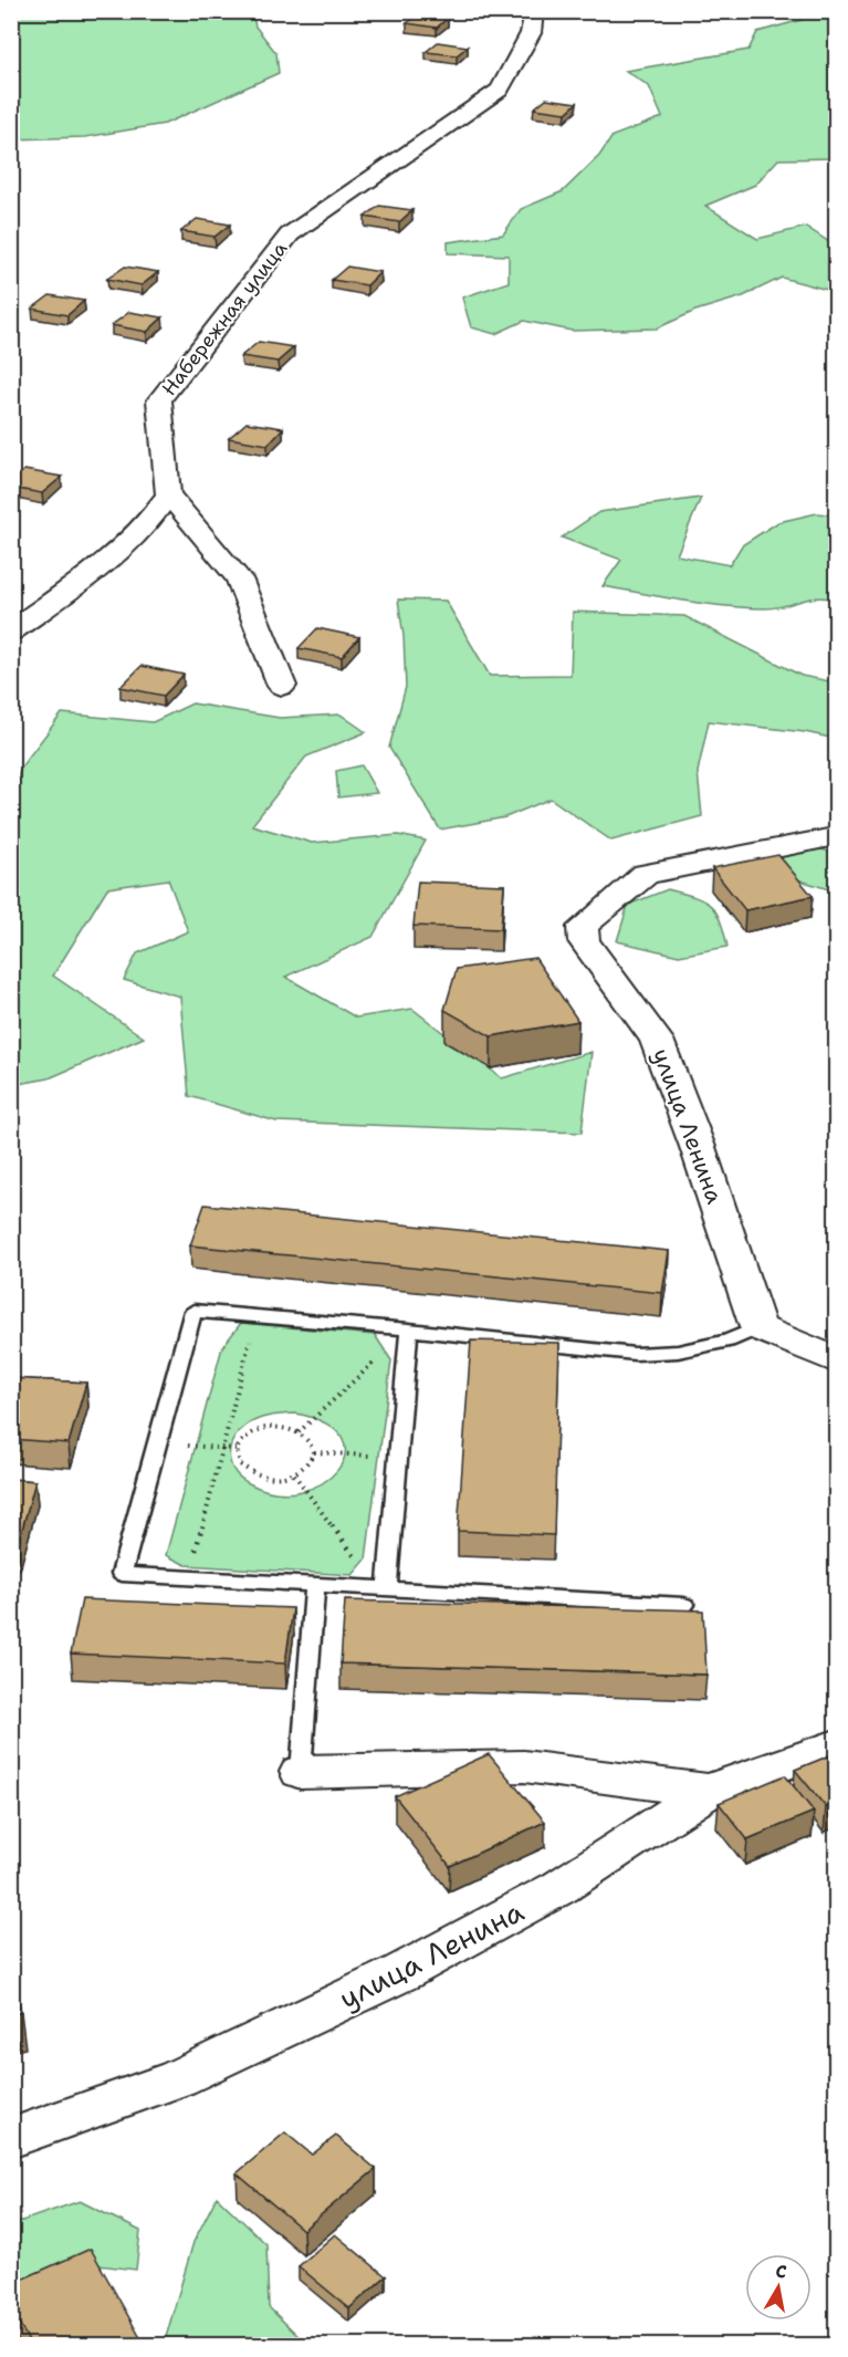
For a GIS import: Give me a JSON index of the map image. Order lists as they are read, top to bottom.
{
  "streets": {
    "street": ["Набережная улица", "улица Ленина"]
  },
  "north": "top"
}
